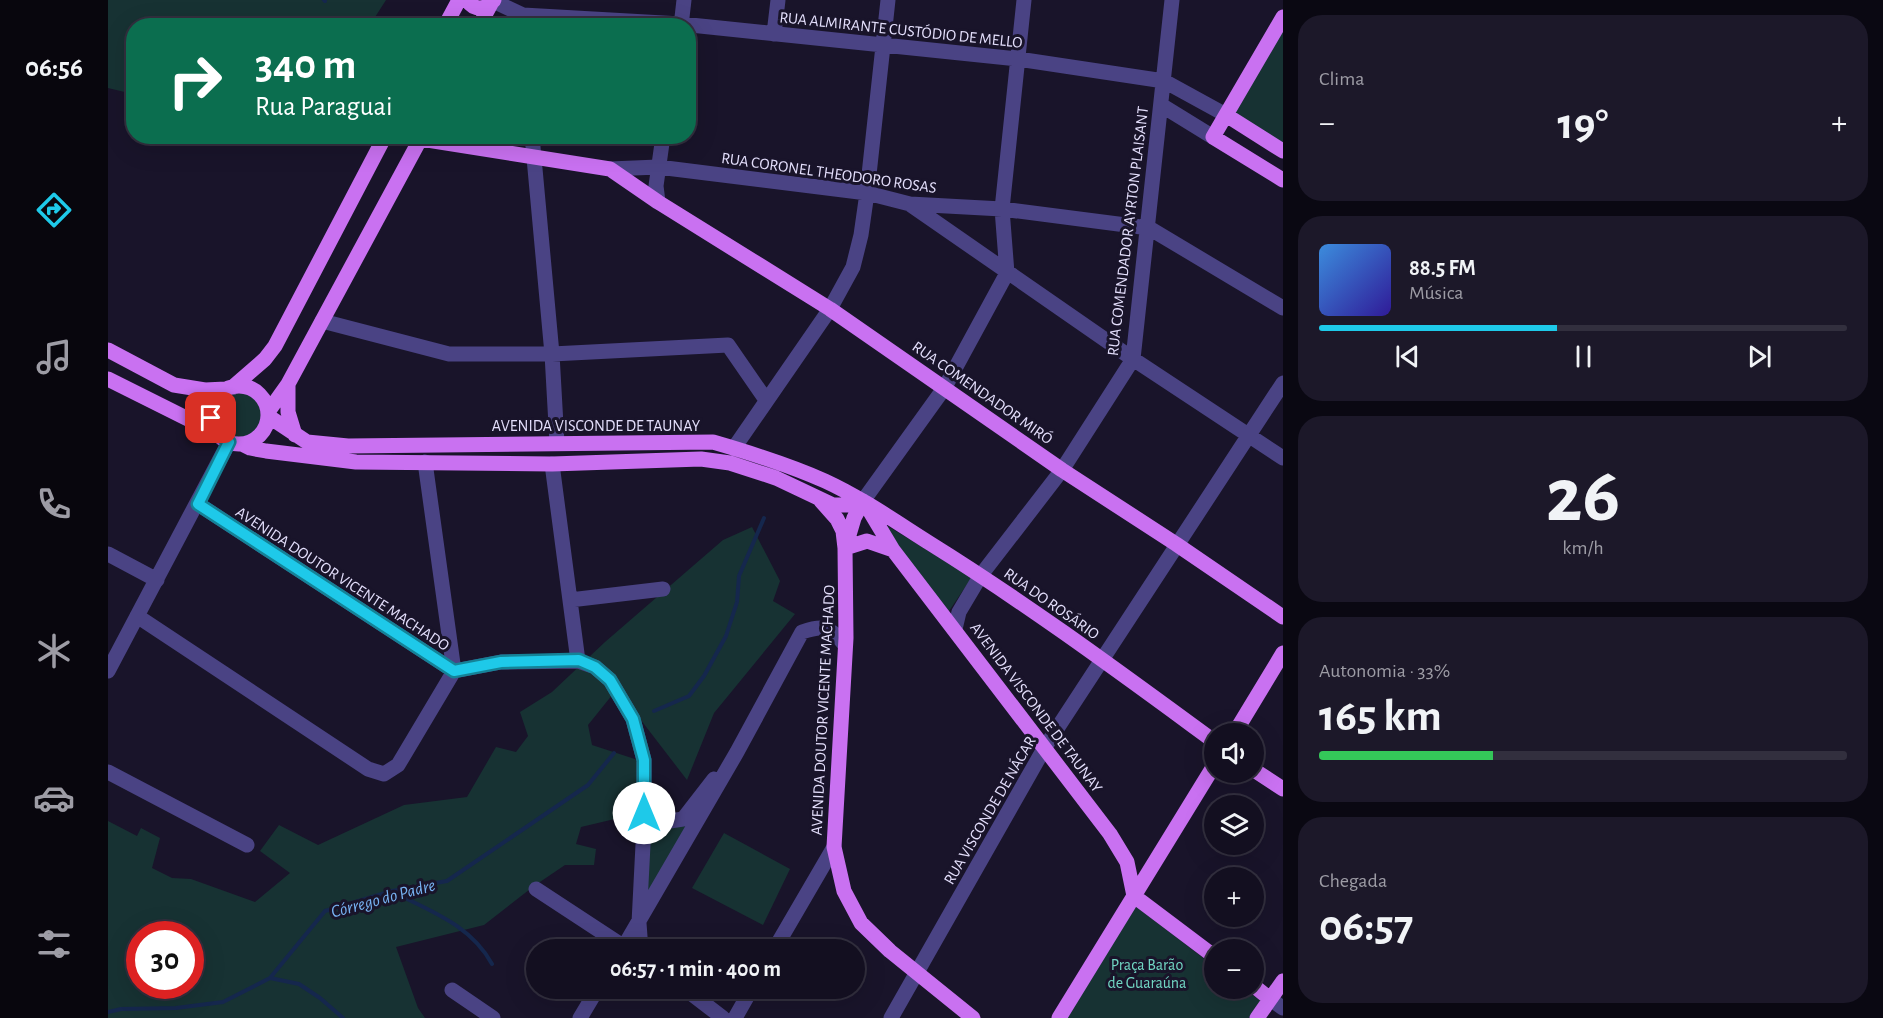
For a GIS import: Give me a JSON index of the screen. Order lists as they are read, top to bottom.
{
  "streets": {
    "main road": [
      "RUA CORONEL THEODORO ROSAS",
      "RUA COMENDADOR MIRÓ",
      "AVENIDA VISCONDE DE TAUNAY",
      "AVENIDA DOUTOR VICENTE MACHADO",
      "RUA DO ROSÁRIO"
    ],
    "street": ["RUA ALMIRANTE CUSTÓDIO DE MELLO", "RUA COMENDADOR AYRTON PLAISANT", "RUA VISCONDE DE NÁCAR"]
  },
  "crossings": [
    ["RUA ALMIRANTE CUSTÓDIO DE MELLO", "RUA COMENDADOR AYRTON PLAISANT"],
    ["RUA CORONEL THEODORO ROSAS", "RUA COMENDADOR AYRTON PLAISANT"],
    ["RUA CORONEL THEODORO ROSAS", "RUA COMENDADOR MIRÓ"],
    ["RUA COMENDADOR AYRTON PLAISANT", "RUA COMENDADOR MIRÓ"],
    ["RUA COMENDADOR AYRTON PLAISANT", "AVENIDA VISCONDE DE TAUNAY"],
    ["RUA COMENDADOR AYRTON PLAISANT", "RUA DO ROSÁRIO"],
    ["RUA COMENDADOR MIRÓ", "RUA VISCONDE DE NÁCAR"],
    ["AVENIDA VISCONDE DE TAUNAY", "RUA DO ROSÁRIO"],
    ["AVENIDA VISCONDE DE TAUNAY", "RUA VISCONDE DE NÁCAR"],
    ["AVENIDA DOUTOR VICENTE MACHADO", "RUA VISCONDE DE NÁCAR"],
    ["RUA DO ROSÁRIO", "RUA VISCONDE DE NÁCAR"]
  ],
  "water": ["Córrego do Padre"],
  "parks": ["Praça Barão de Guaraúna"],
  "page": {
    "tabs": "06:56",
    "tile": [
      "Clima",
      ["26", "km/h"],
      ["Autonomia · 33%", "165 km"],
      ["Chegada", "06:57"]
    ],
    "turn": ["340 m", "Rua Paraguai"],
    "heat": ["−", "19°", "+"],
    "song": ["88.5 FM", "Música"],
    "map_buttons": ["+", "−"],
    "limit": "30",
    "trip": "06:57 · 1 min · 400 m"
  }
}
